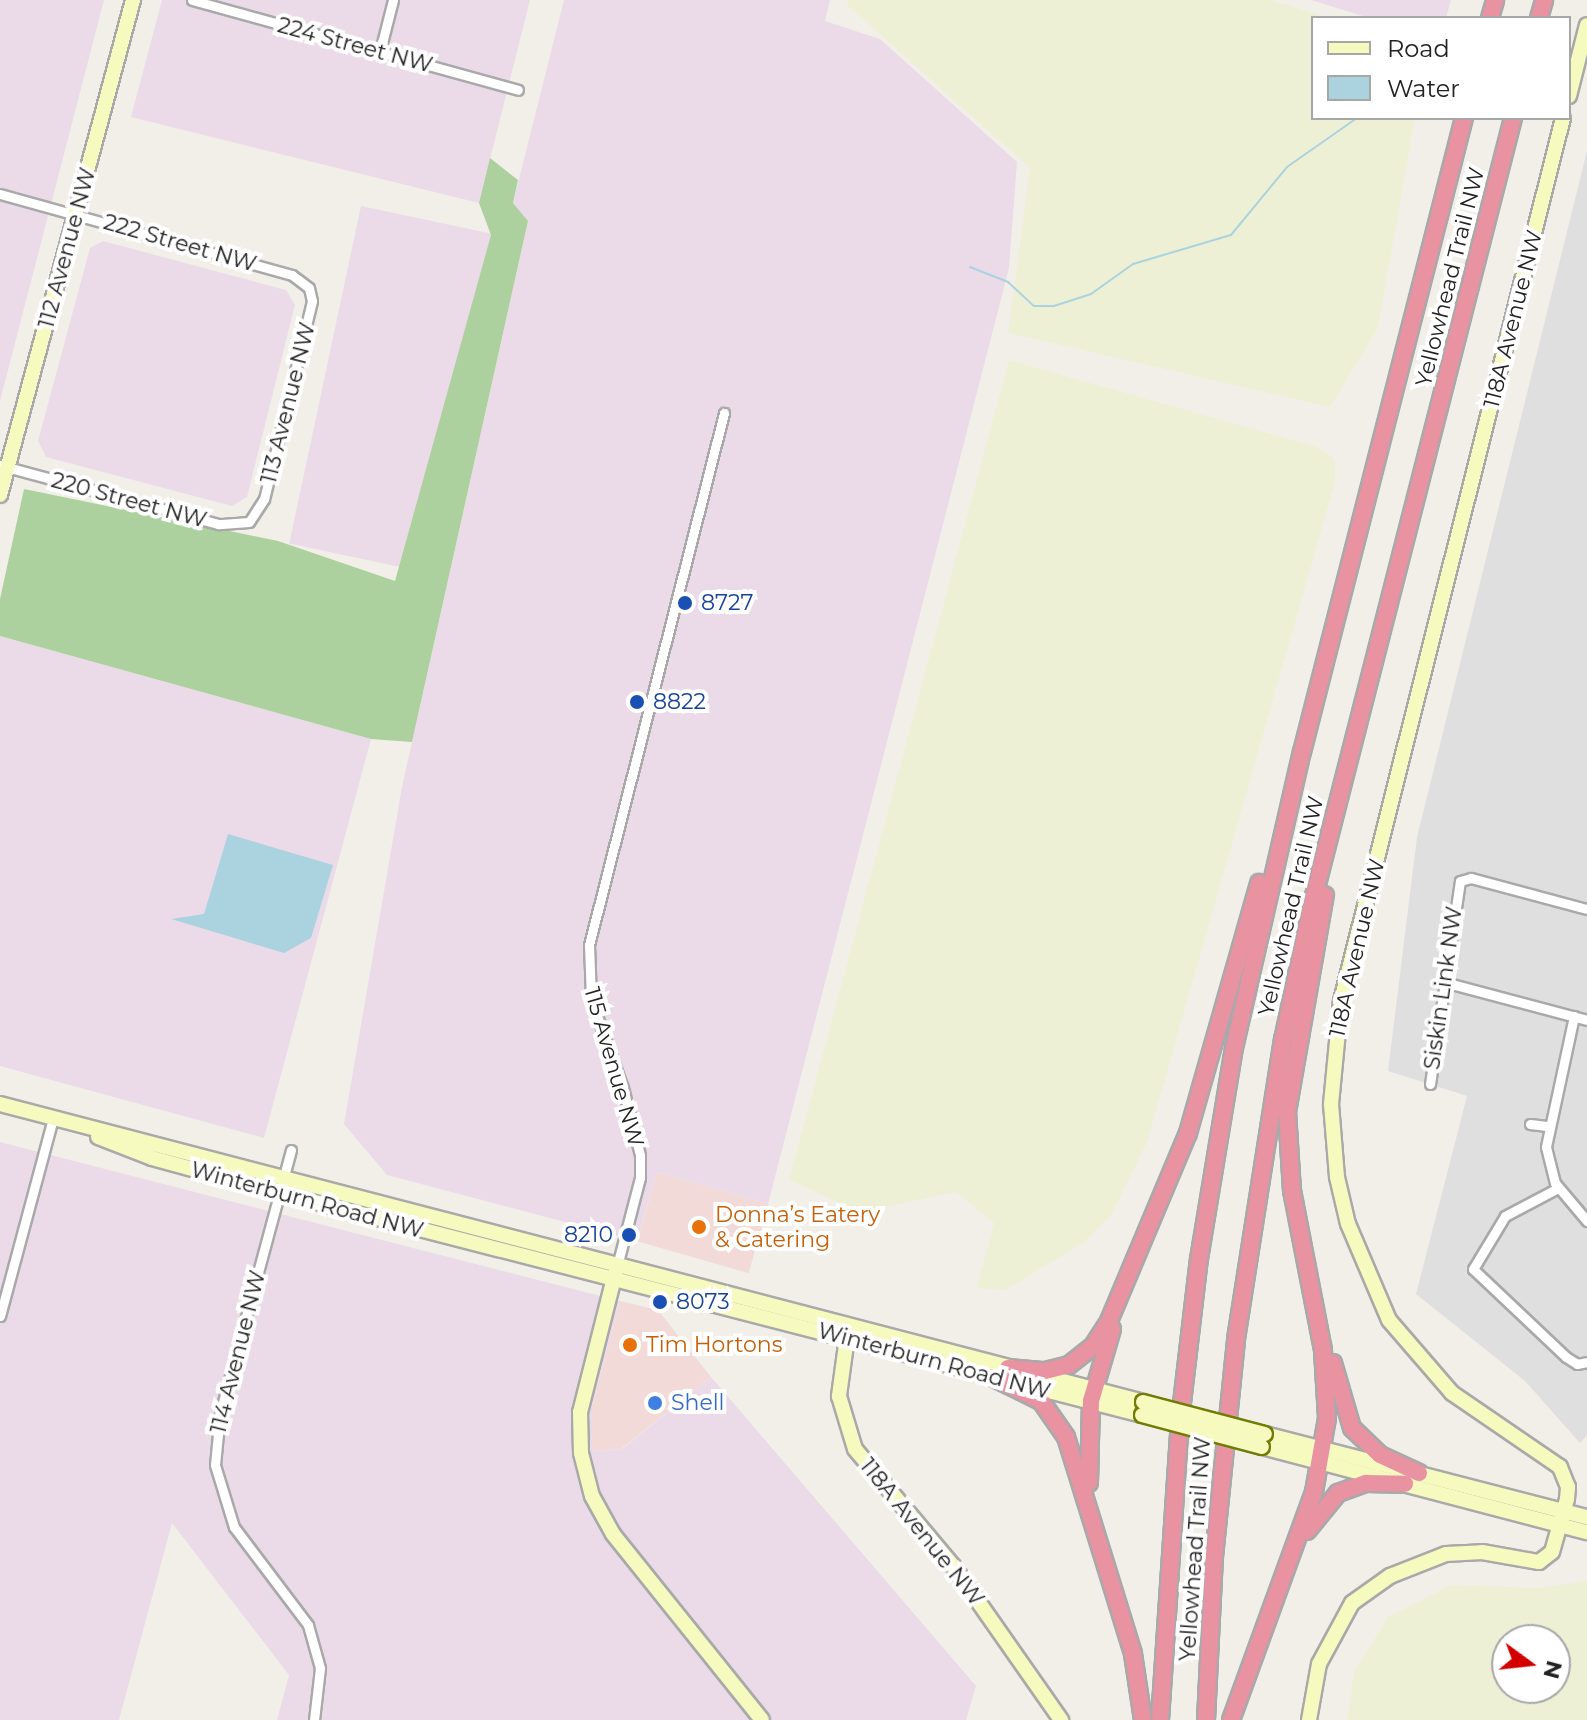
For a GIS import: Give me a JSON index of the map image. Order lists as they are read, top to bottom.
{
  "streets": {
    "highway": ["Yellowhead Trail NW"],
    "street": [
      "224 Street NW",
      "222 Street NW",
      "112 Avenue NW",
      "118A Avenue NW",
      "113 Avenue NW",
      "220 Street NW",
      "Siskin Link NW",
      "115 Avenue NW",
      "Winterburn Road NW",
      "114 Avenue NW"
    ]
  },
  "crossings": [
    ["222 Street NW", "112 Avenue NW"],
    ["222 Street NW", "113 Avenue NW"],
    ["112 Avenue NW", "220 Street NW"],
    ["118A Avenue NW", "Winterburn Road NW"],
    ["113 Avenue NW", "220 Street NW"],
    ["115 Avenue NW", "Winterburn Road NW"],
    ["Winterburn Road NW", "114 Avenue NW"]
  ],
  "places": [
    "8727",
    "8822",
    "Donna’s Eatery & Catering",
    "8210",
    "8073",
    "Tim Hortons",
    "Shell"
  ],
  "legend": ["Road", "Water"],
  "north": "right"
}
